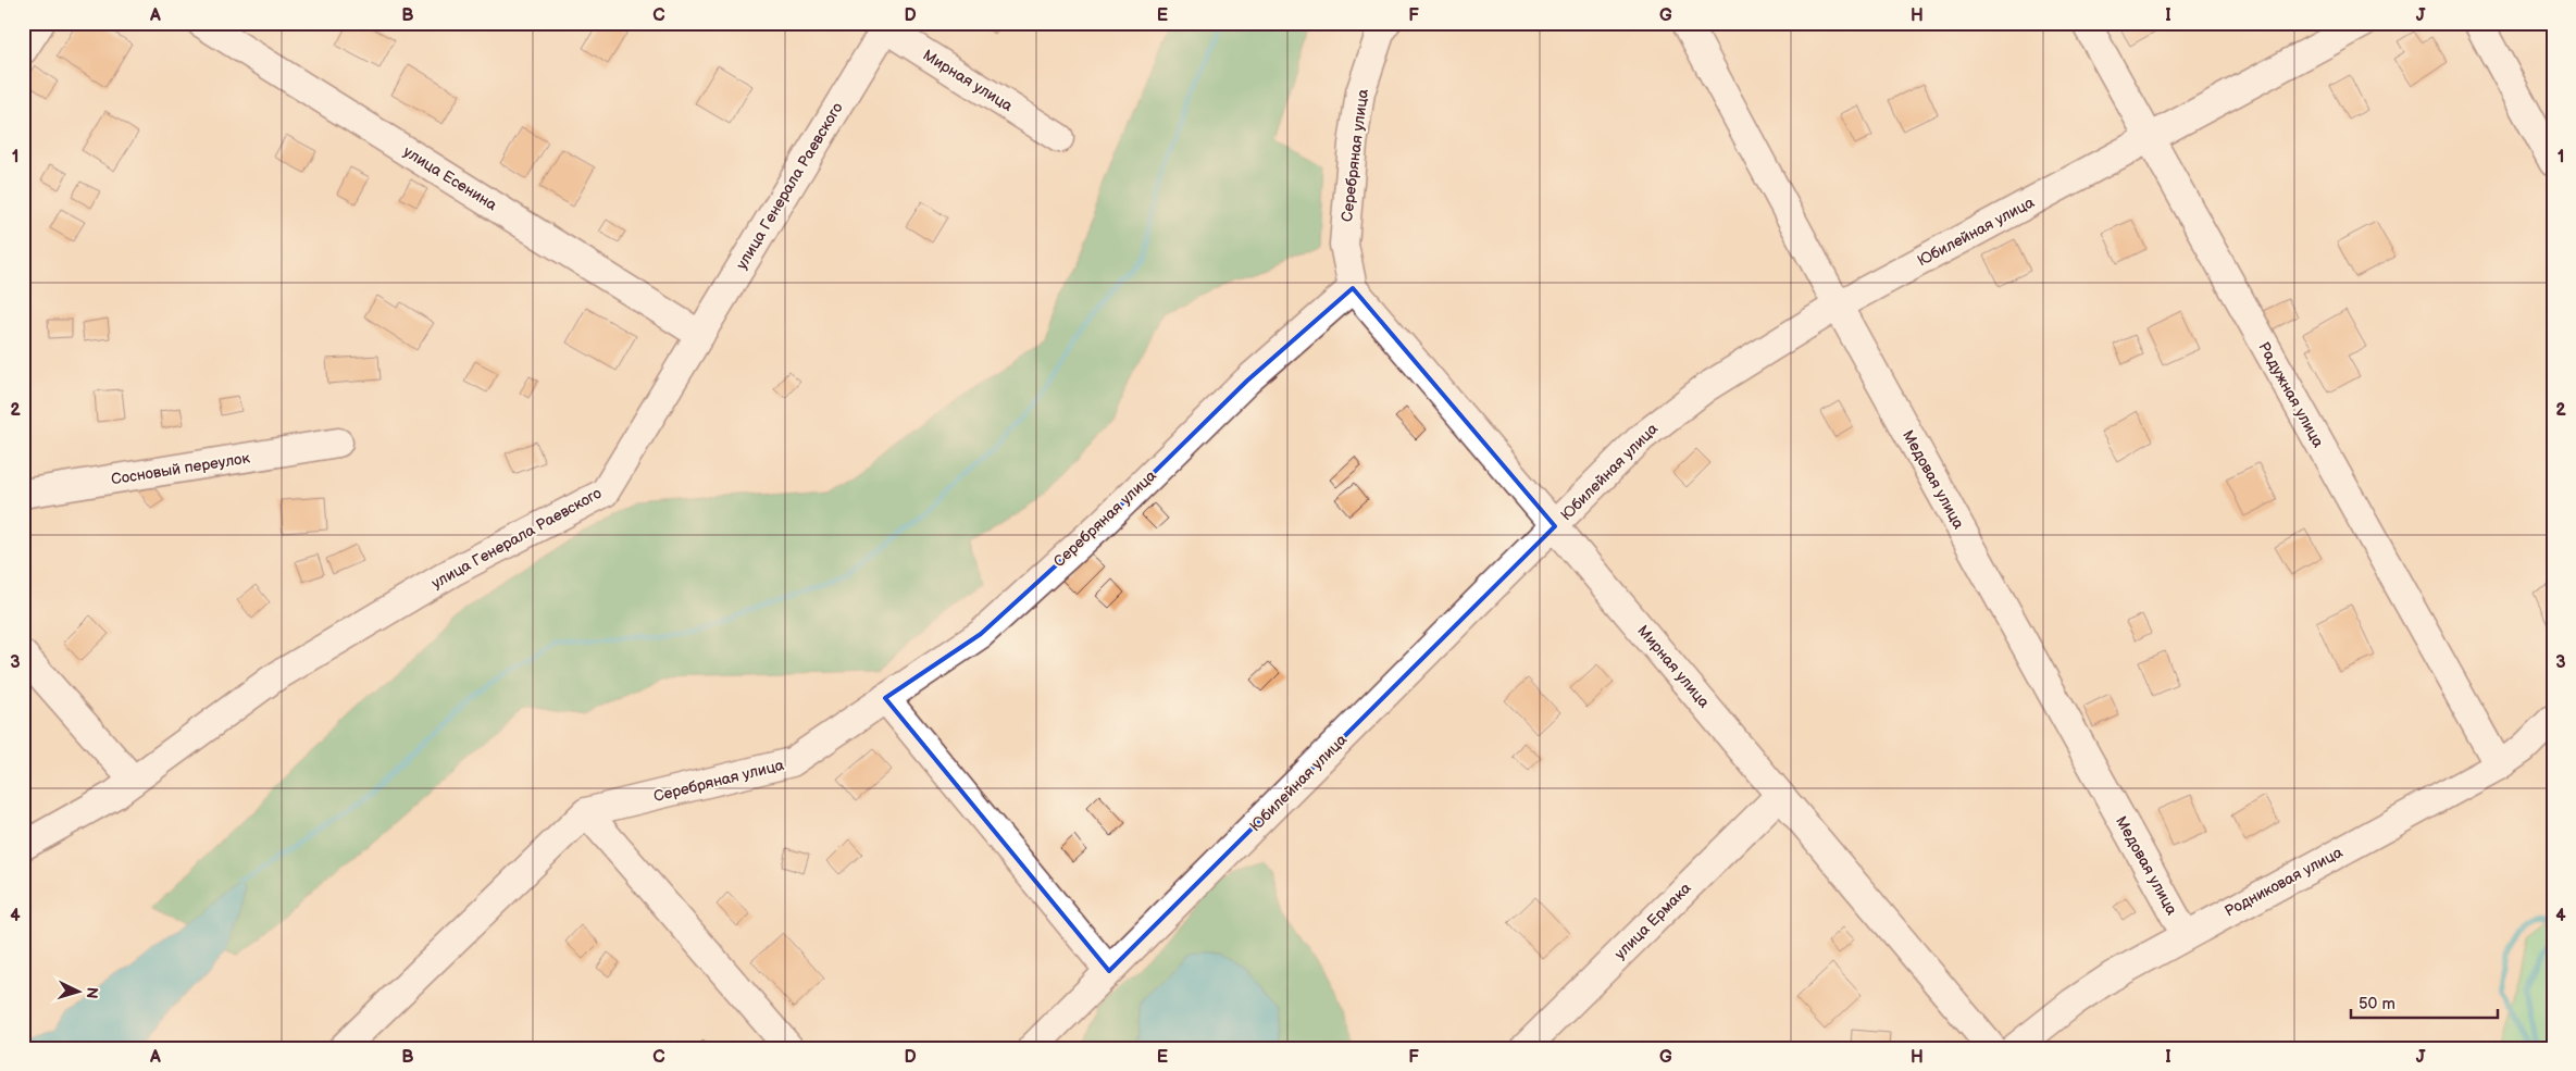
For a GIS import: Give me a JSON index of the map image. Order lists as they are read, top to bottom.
{
  "streets": {
    "street": [
      "Мирная улица",
      "Серебряная улица",
      "улица Есенина",
      "улица Генерала Раевского",
      "Юбилейная улица",
      "Радужная улица",
      "Сосновый переулок",
      "Медовая улица",
      "Родниковая улица",
      "улица Ермака"
    ]
  },
  "crossings": [
    ["Мирная улица", "Серебряная улица"],
    ["Мирная улица", "улица Генерала Раевского"],
    ["Мирная улица", "Юбилейная улица"],
    ["Мирная улица", "улица Ермака"],
    ["улица Есенина", "улица Генерала Раевского"],
    ["Юбилейная улица", "Радужная улица"],
    ["Юбилейная улица", "Медовая улица"],
    ["Радужная улица", "Родниковая улица"],
    ["Медовая улица", "Родниковая улица"]
  ],
  "scale_bar": "50 m",
  "north": "right",
  "grid": {
    "columns": [
      "A",
      "B",
      "C",
      "D",
      "E",
      "F",
      "G",
      "H",
      "I",
      "J"
    ],
    "rows": [
      "1",
      "2",
      "3",
      "4"
    ]
  }
}
